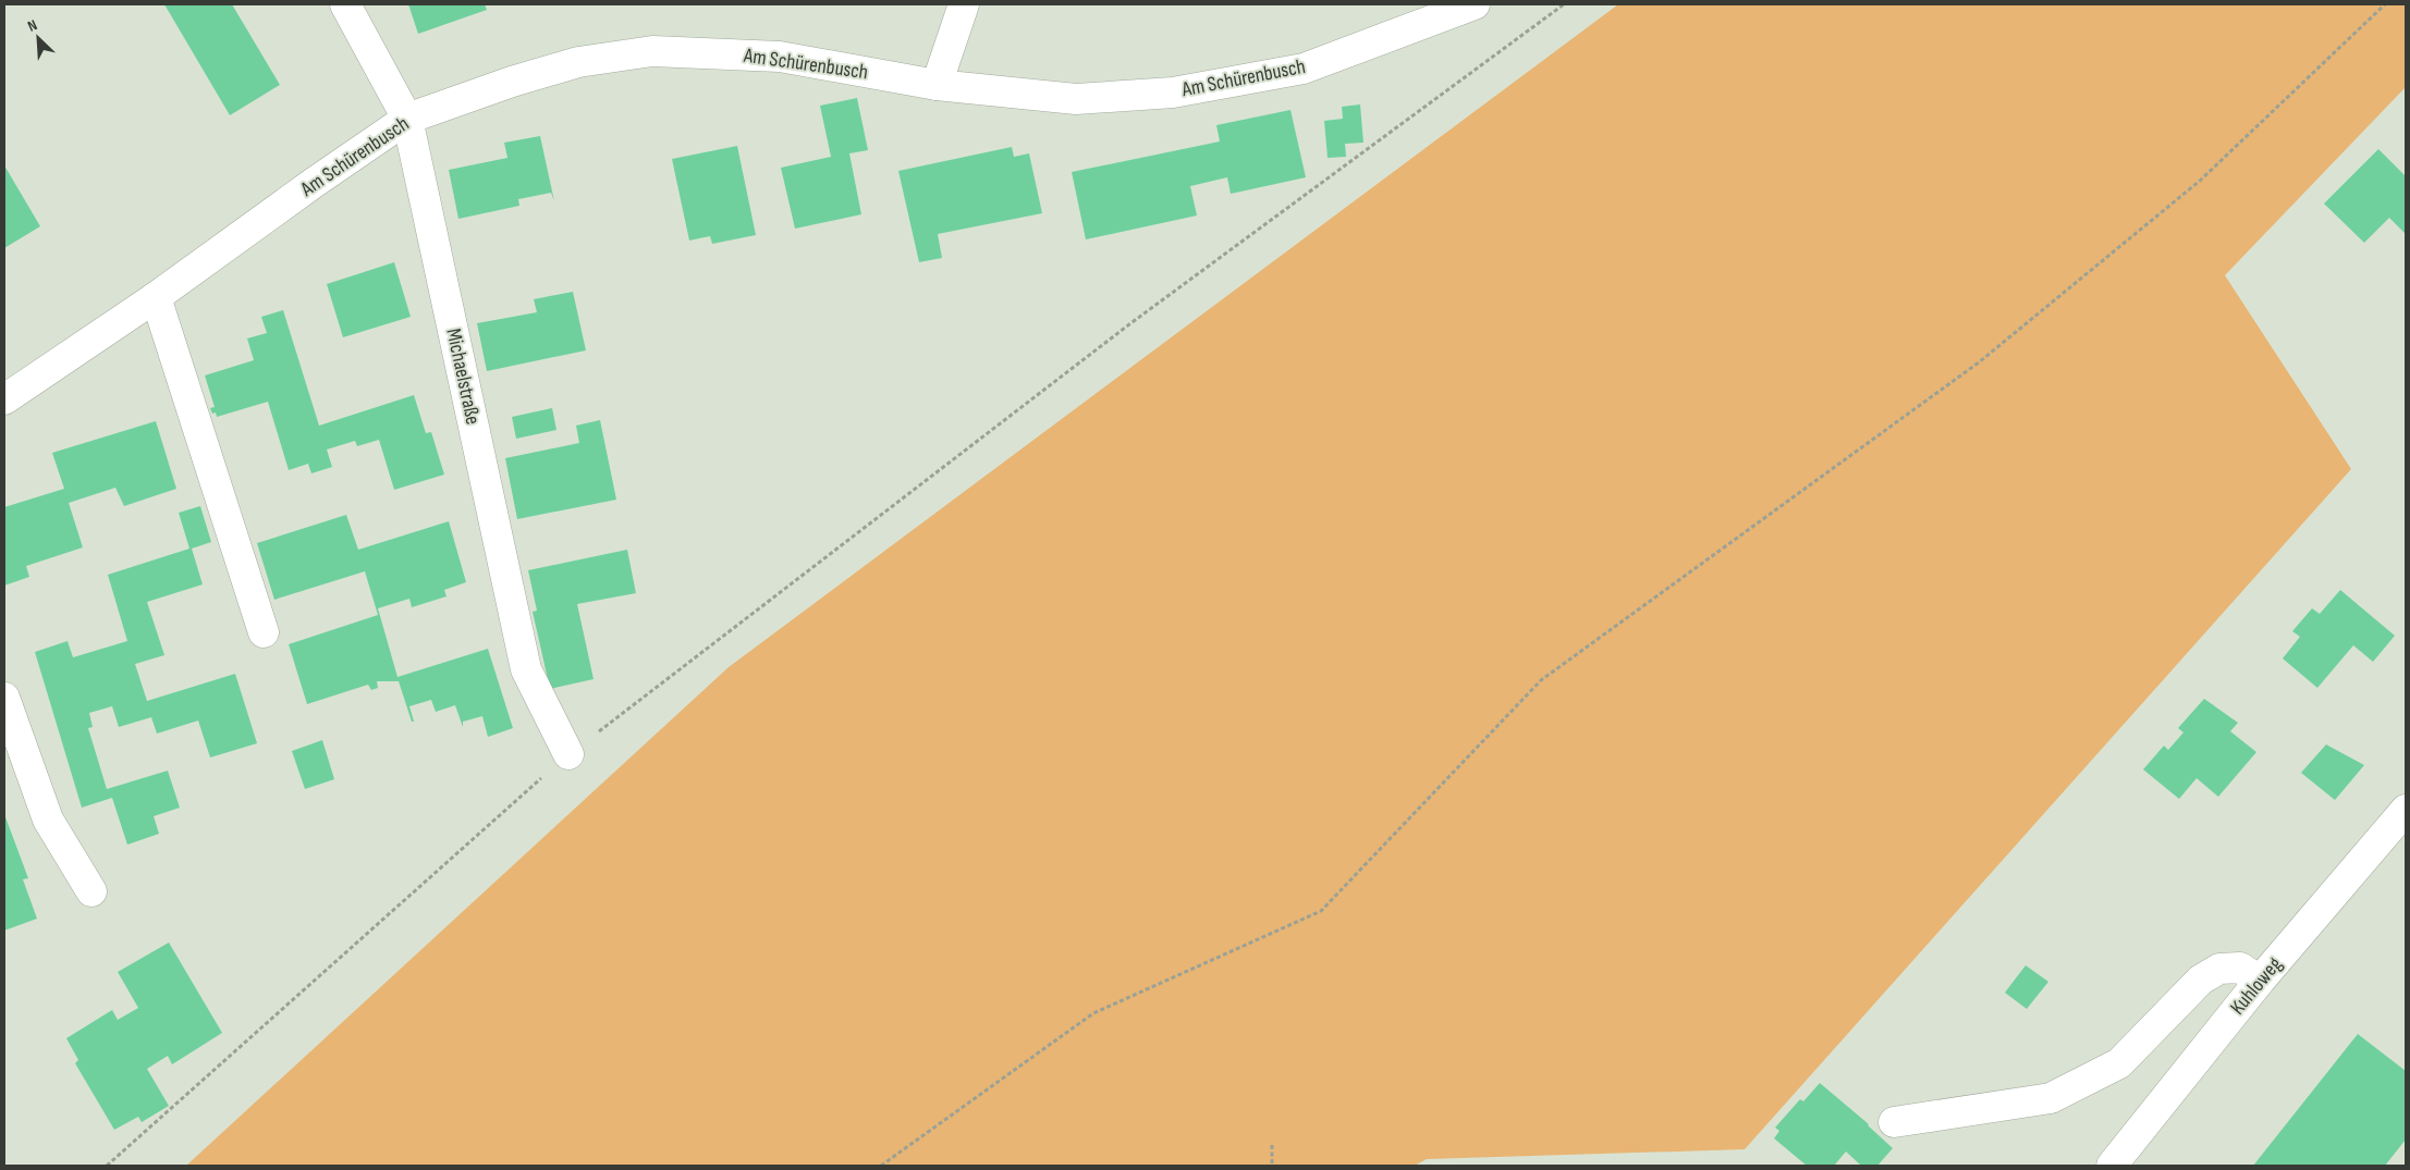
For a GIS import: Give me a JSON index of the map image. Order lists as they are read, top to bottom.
{
  "streets": {
    "street": ["Am Schürenbusch", "Michaelstraße", "Kuhloweg"]
  },
  "crossings": [
    ["Am Schürenbusch", "Michaelstraße"]
  ],
  "north": "top left"
}
